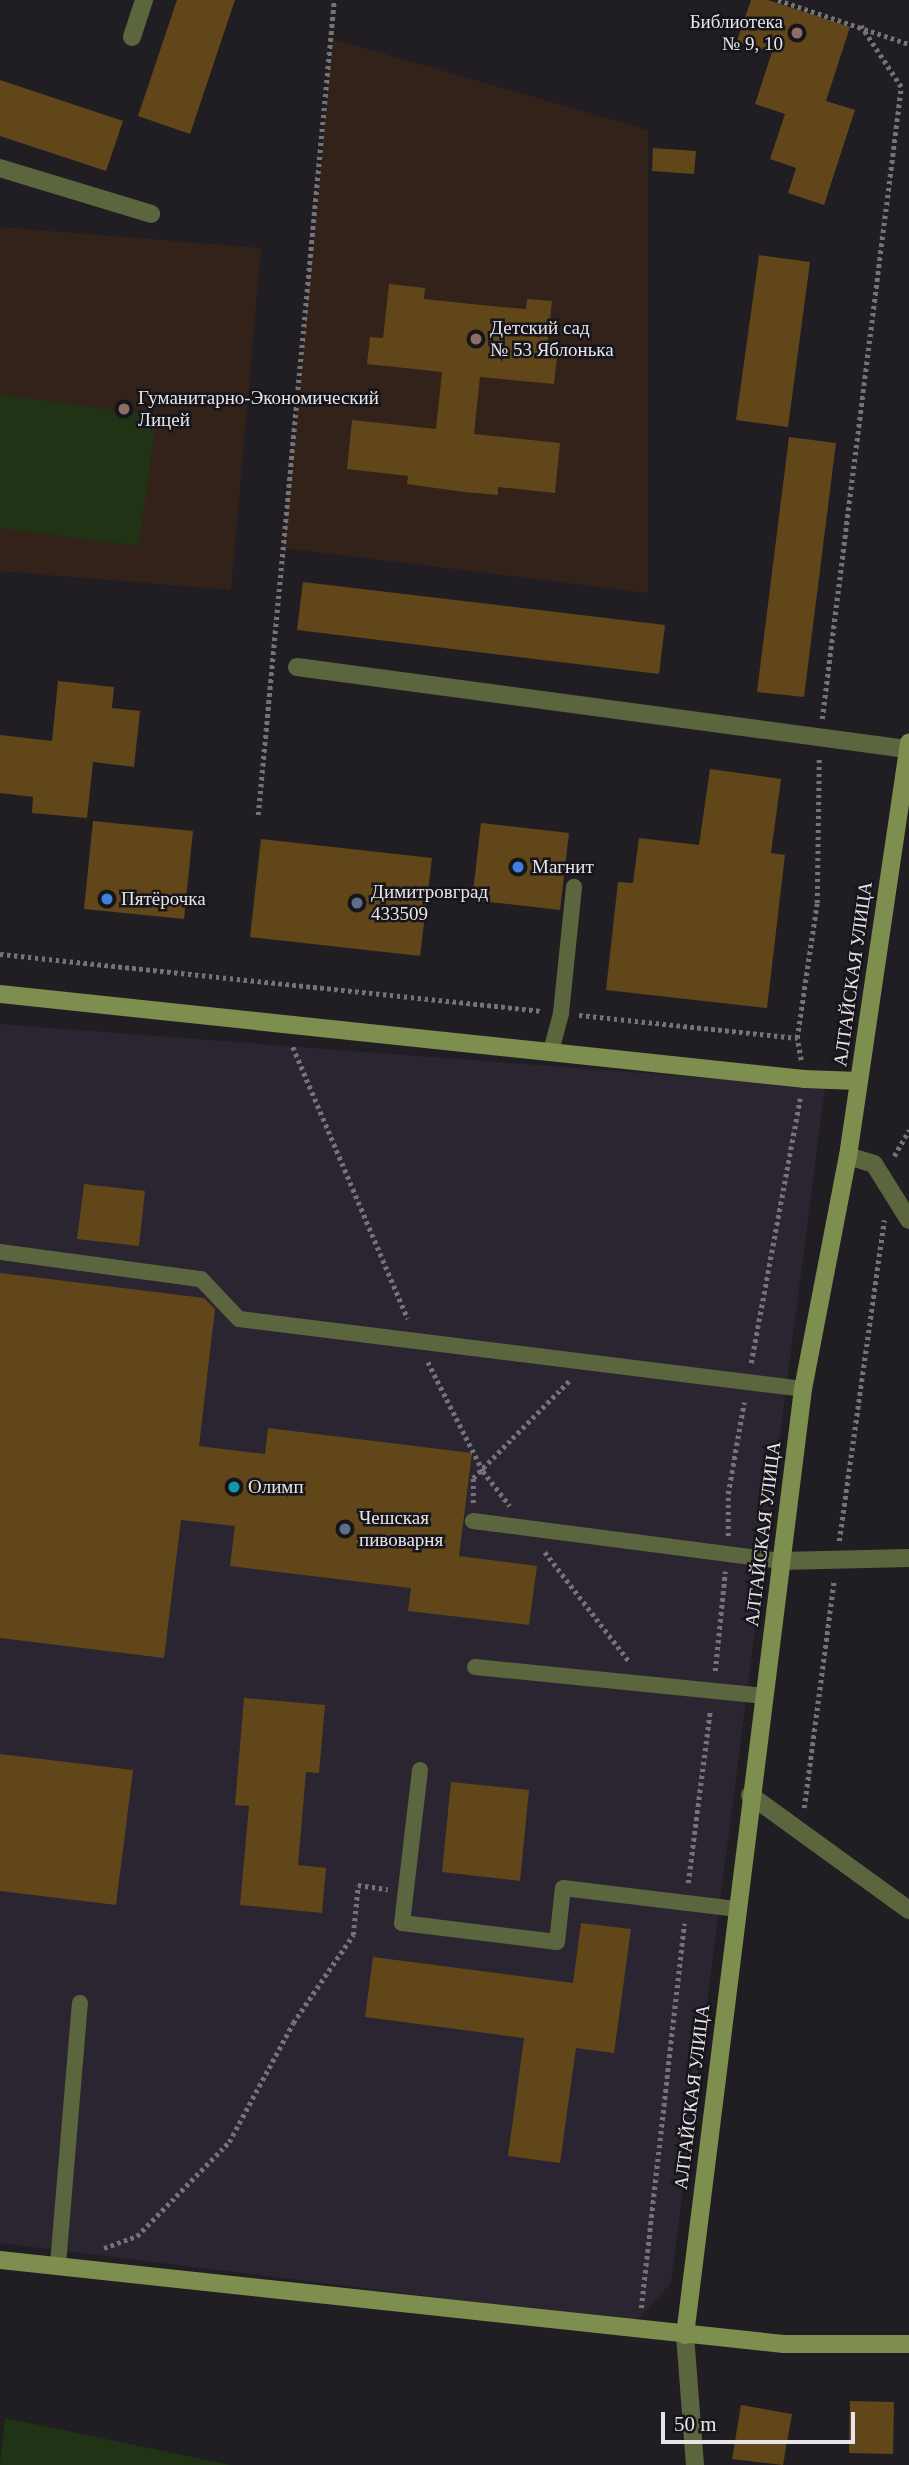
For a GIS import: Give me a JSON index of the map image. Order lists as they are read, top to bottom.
{
  "streets": {
    "main road": ["АЛТАЙСКАЯ УЛИЦА"]
  },
  "places": [
    "Библиотека № 9, 10",
    "Детский сад № 53 Яблонька",
    "Гуманитарно-Экономический Лицей",
    "Магнит",
    "Пятёрочка",
    "Димитровград 433509",
    "Олимп",
    "Чешская пивоварня"
  ],
  "scale_bar": "50 m"
}
